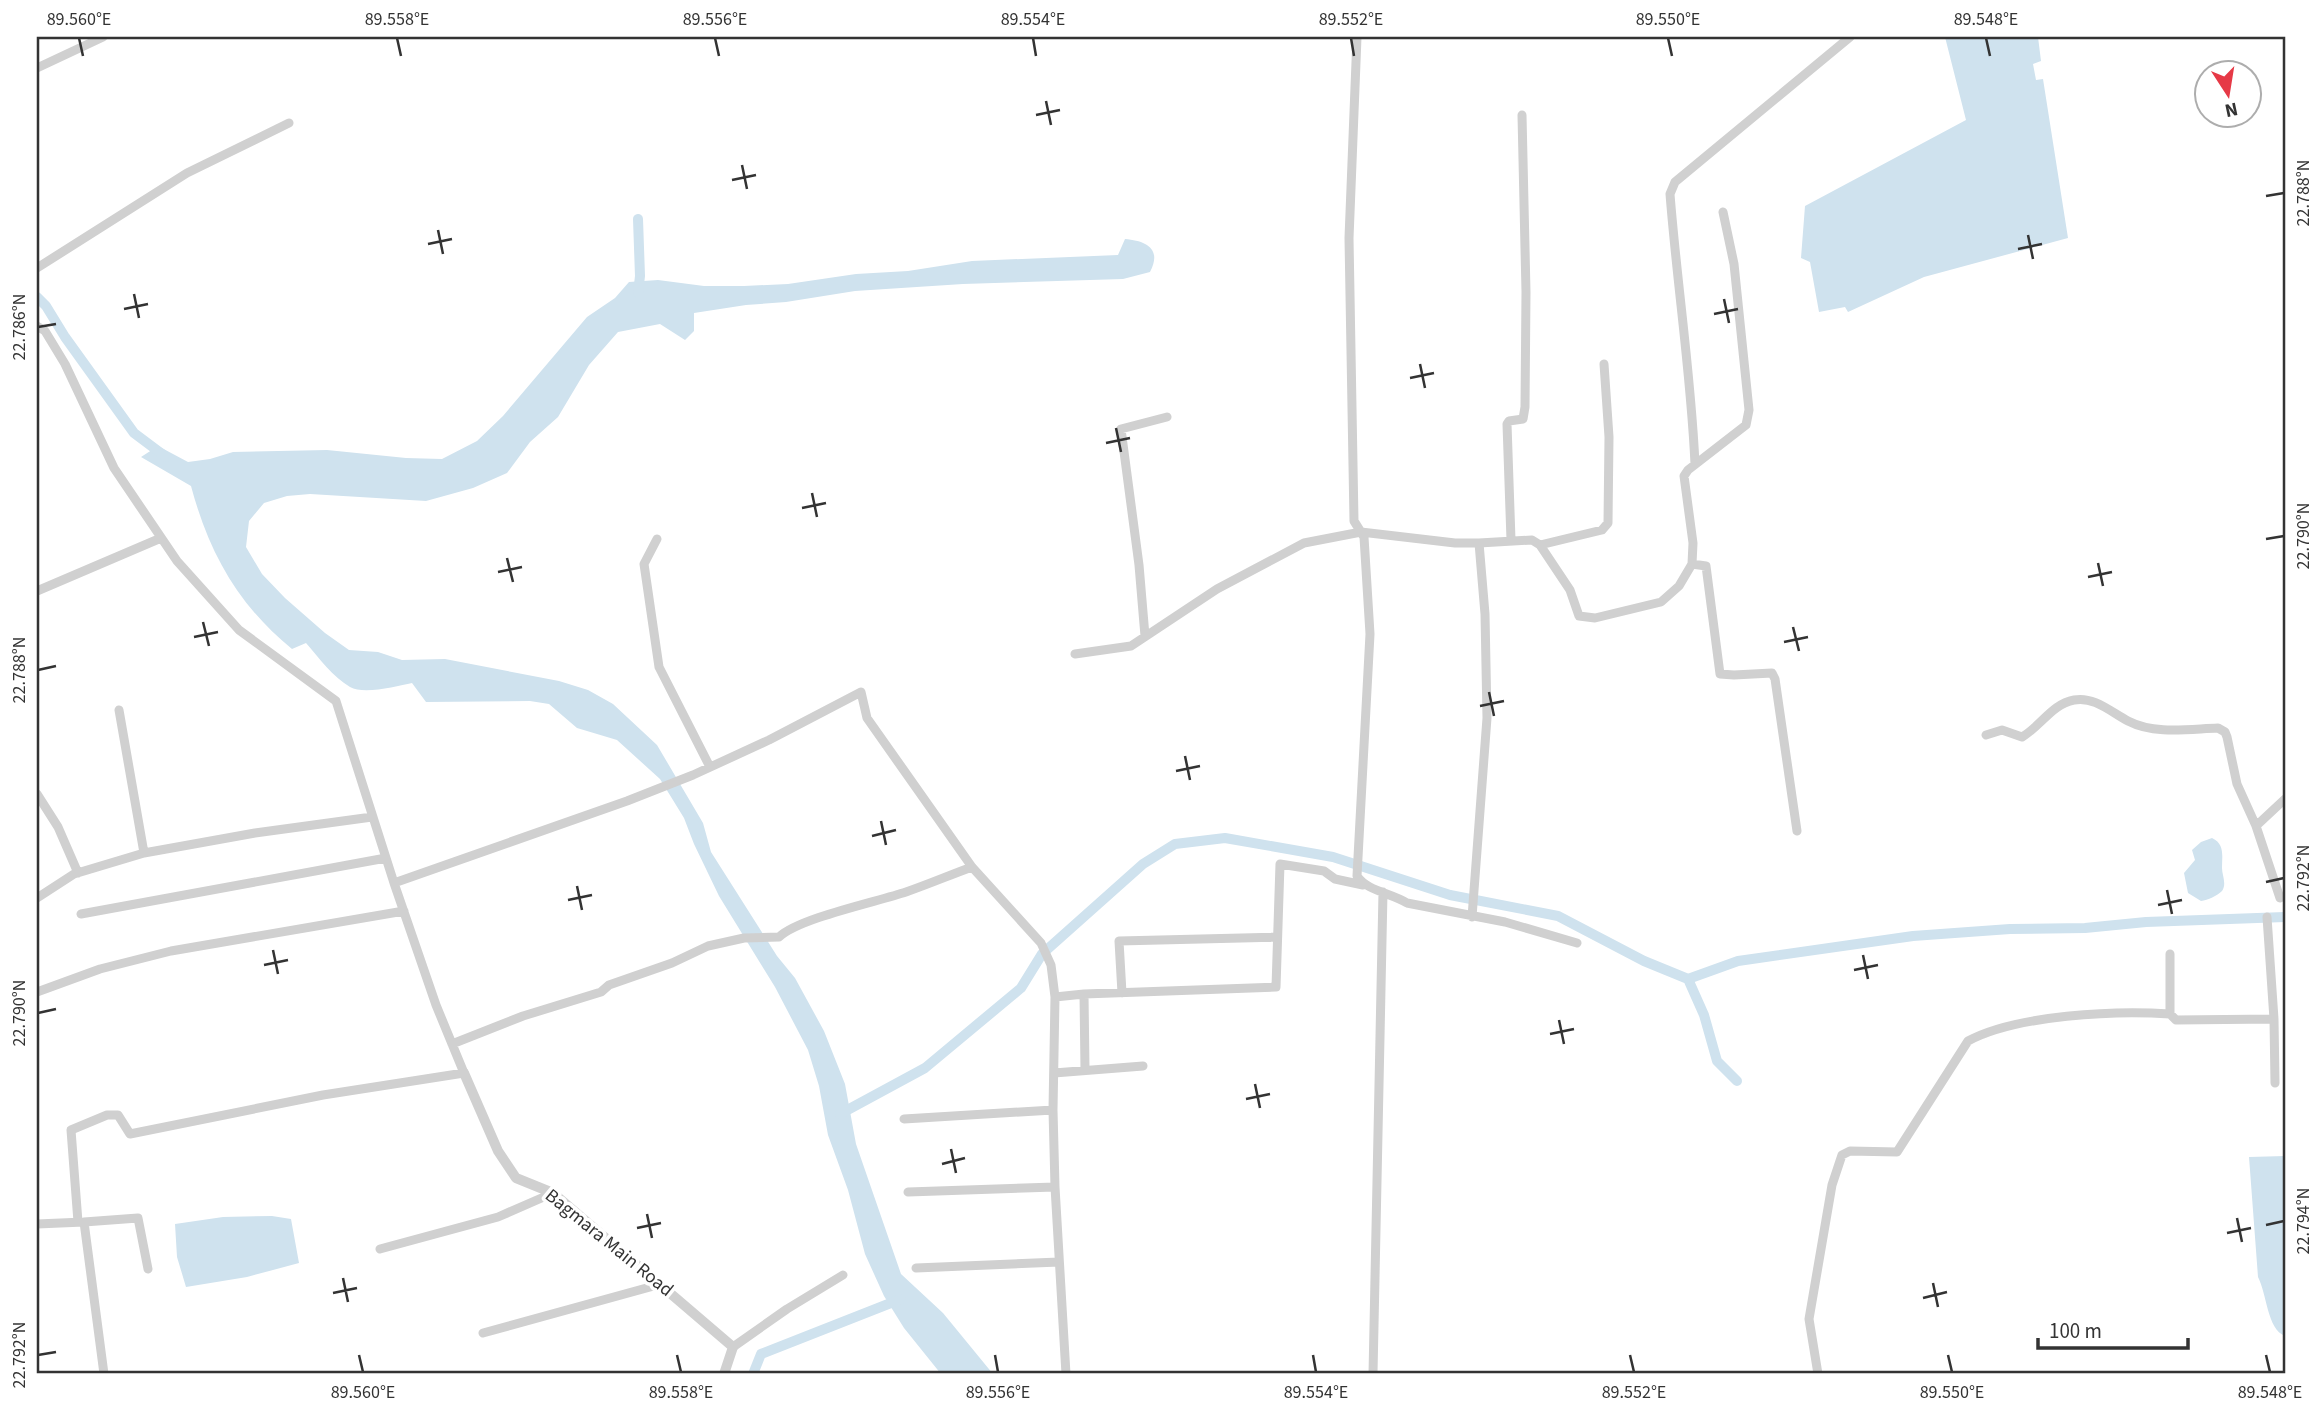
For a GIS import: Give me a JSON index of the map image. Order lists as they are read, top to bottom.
{
  "streets": {
    "street": ["Bagmara Main Road"]
  },
  "scale_bar": "100 m",
  "north": "bottom",
  "coordinates": [
    "89.560°E",
    "89.558°E",
    "89.556°E",
    "89.554°E",
    "89.552°E",
    "89.550°E",
    "89.548°E",
    "22.788°N",
    "22.786°N",
    "22.790°N",
    "22.792°N",
    "22.794°N"
  ]
}
